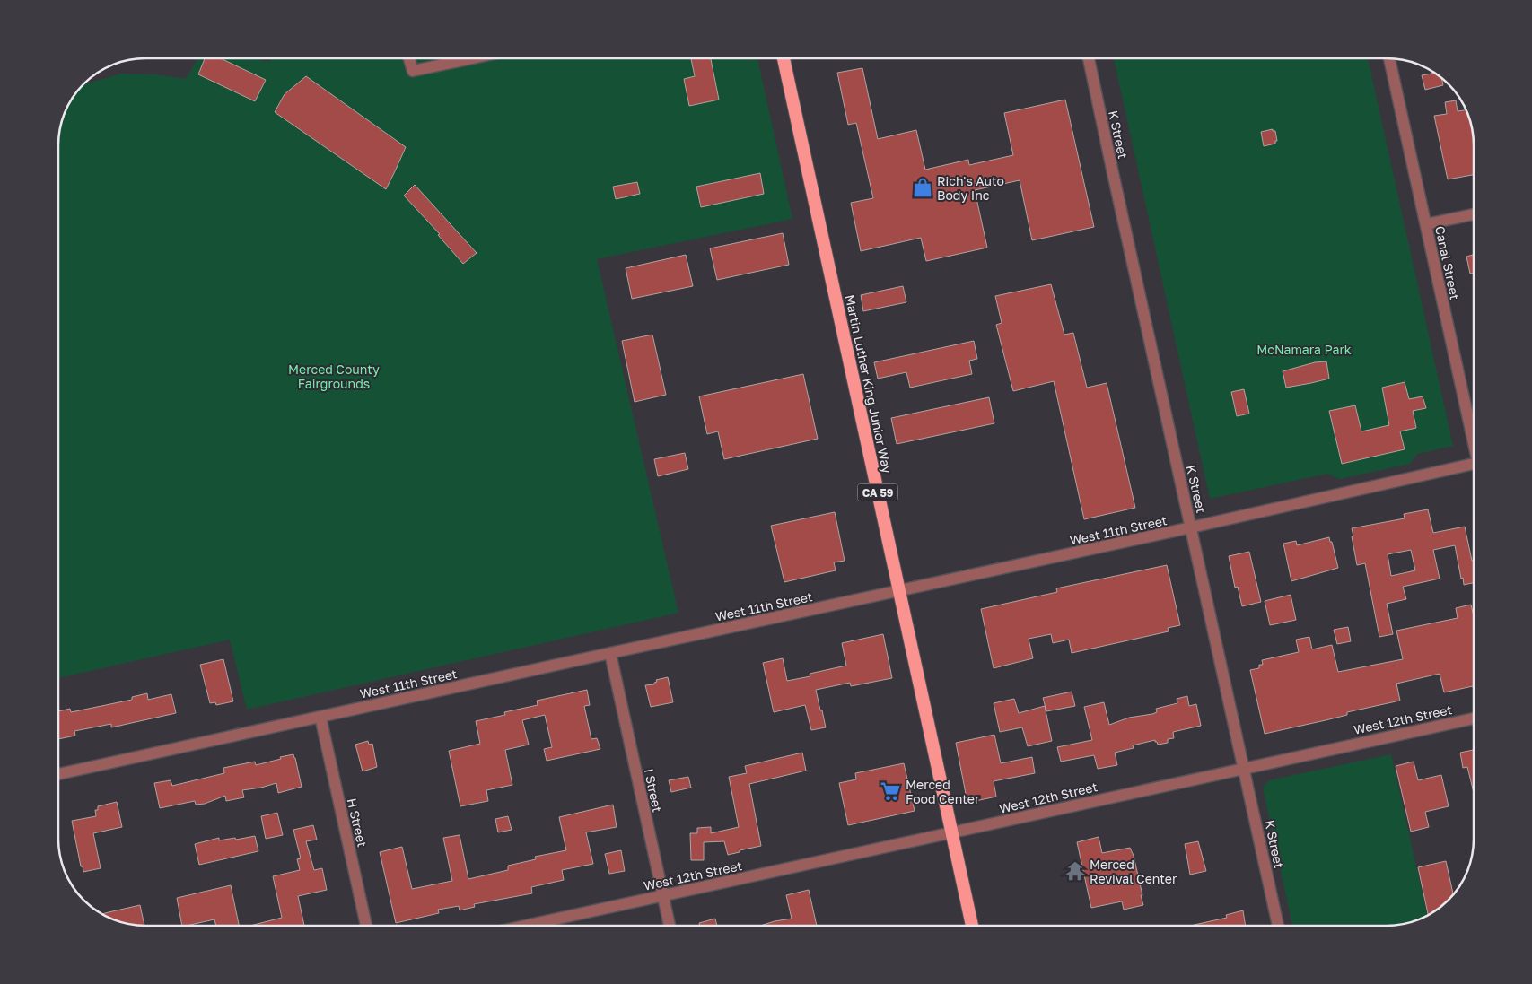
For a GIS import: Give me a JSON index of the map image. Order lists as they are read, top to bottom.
{
  "streets": {
    "highway": ["Martin Luther King Junior Way", "CA 59"],
    "street": [
      "K Street",
      "Canal Street",
      "West 11th Street",
      "West 12th Street",
      "I Street",
      "H Street"
    ]
  },
  "crossings": [
    ["K Street", "West 11th Street"],
    ["K Street", "West 12th Street"],
    ["Martin Luther King Junior Way", "West 11th Street"],
    ["Martin Luther King Junior Way", "West 12th Street"],
    ["West 11th Street", "I Street"],
    ["West 11th Street", "H Street"],
    ["West 12th Street", "I Street"]
  ],
  "parks": ["McNamara Park", "Merced County Fairgrounds"],
  "places": {
    "shop": ["Rich's Auto Body Inc"],
    "supermarket": ["Merced Food Center"],
    "temple": ["Merced Revival Center"]
  }
}
